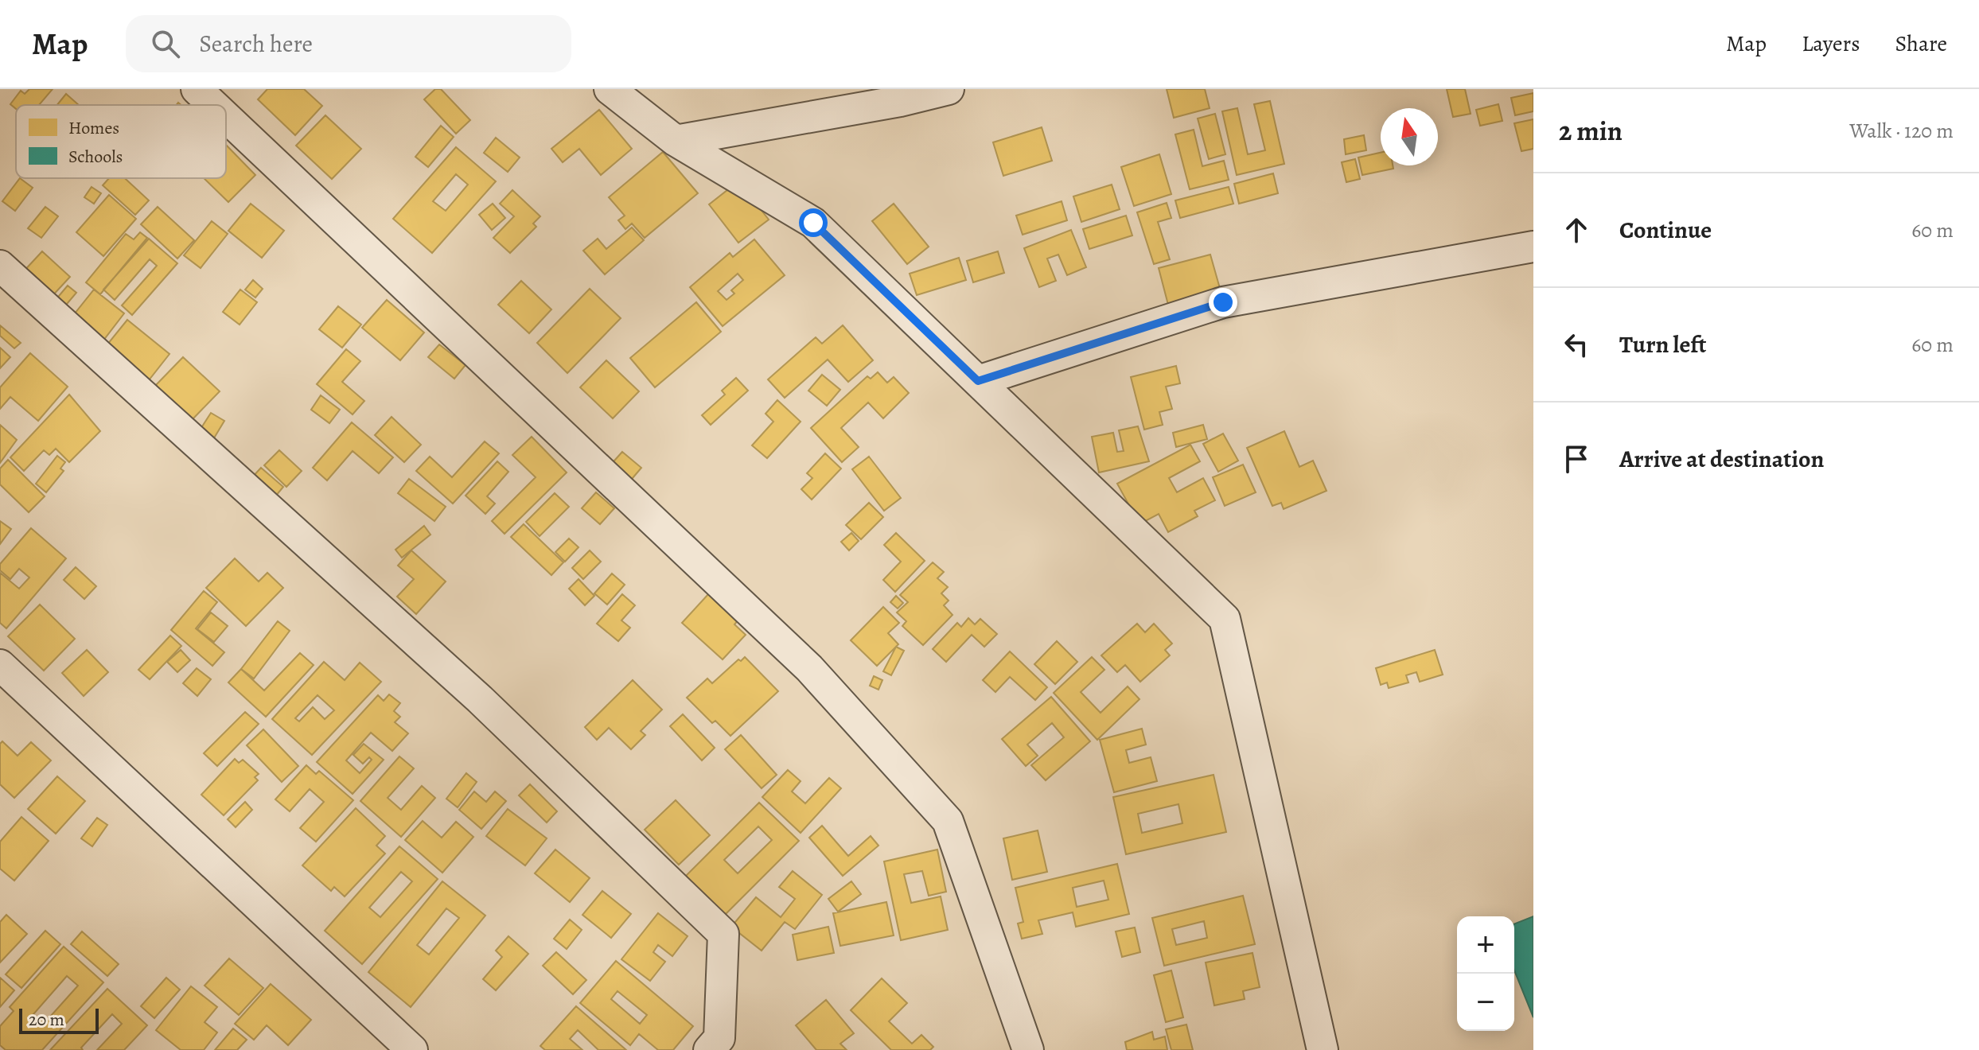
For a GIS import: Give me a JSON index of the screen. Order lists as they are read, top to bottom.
{
  "legend": ["Homes", "Schools"],
  "scale_bar": "20 m",
  "north": "top",
  "page": {
    "header": "Map",
    "search": "Search here",
    "nav": ["Map", "Layers", "Share"],
    "heading": ["2 min", "Walk · 120 m"],
    "list": [
      ["Continue", "60 m"],
      ["Turn left", "60 m"],
      "Arrive at destination"
    ],
    "map_buttons": ["+", "−"],
    "scale": "20 m"
  }
}
